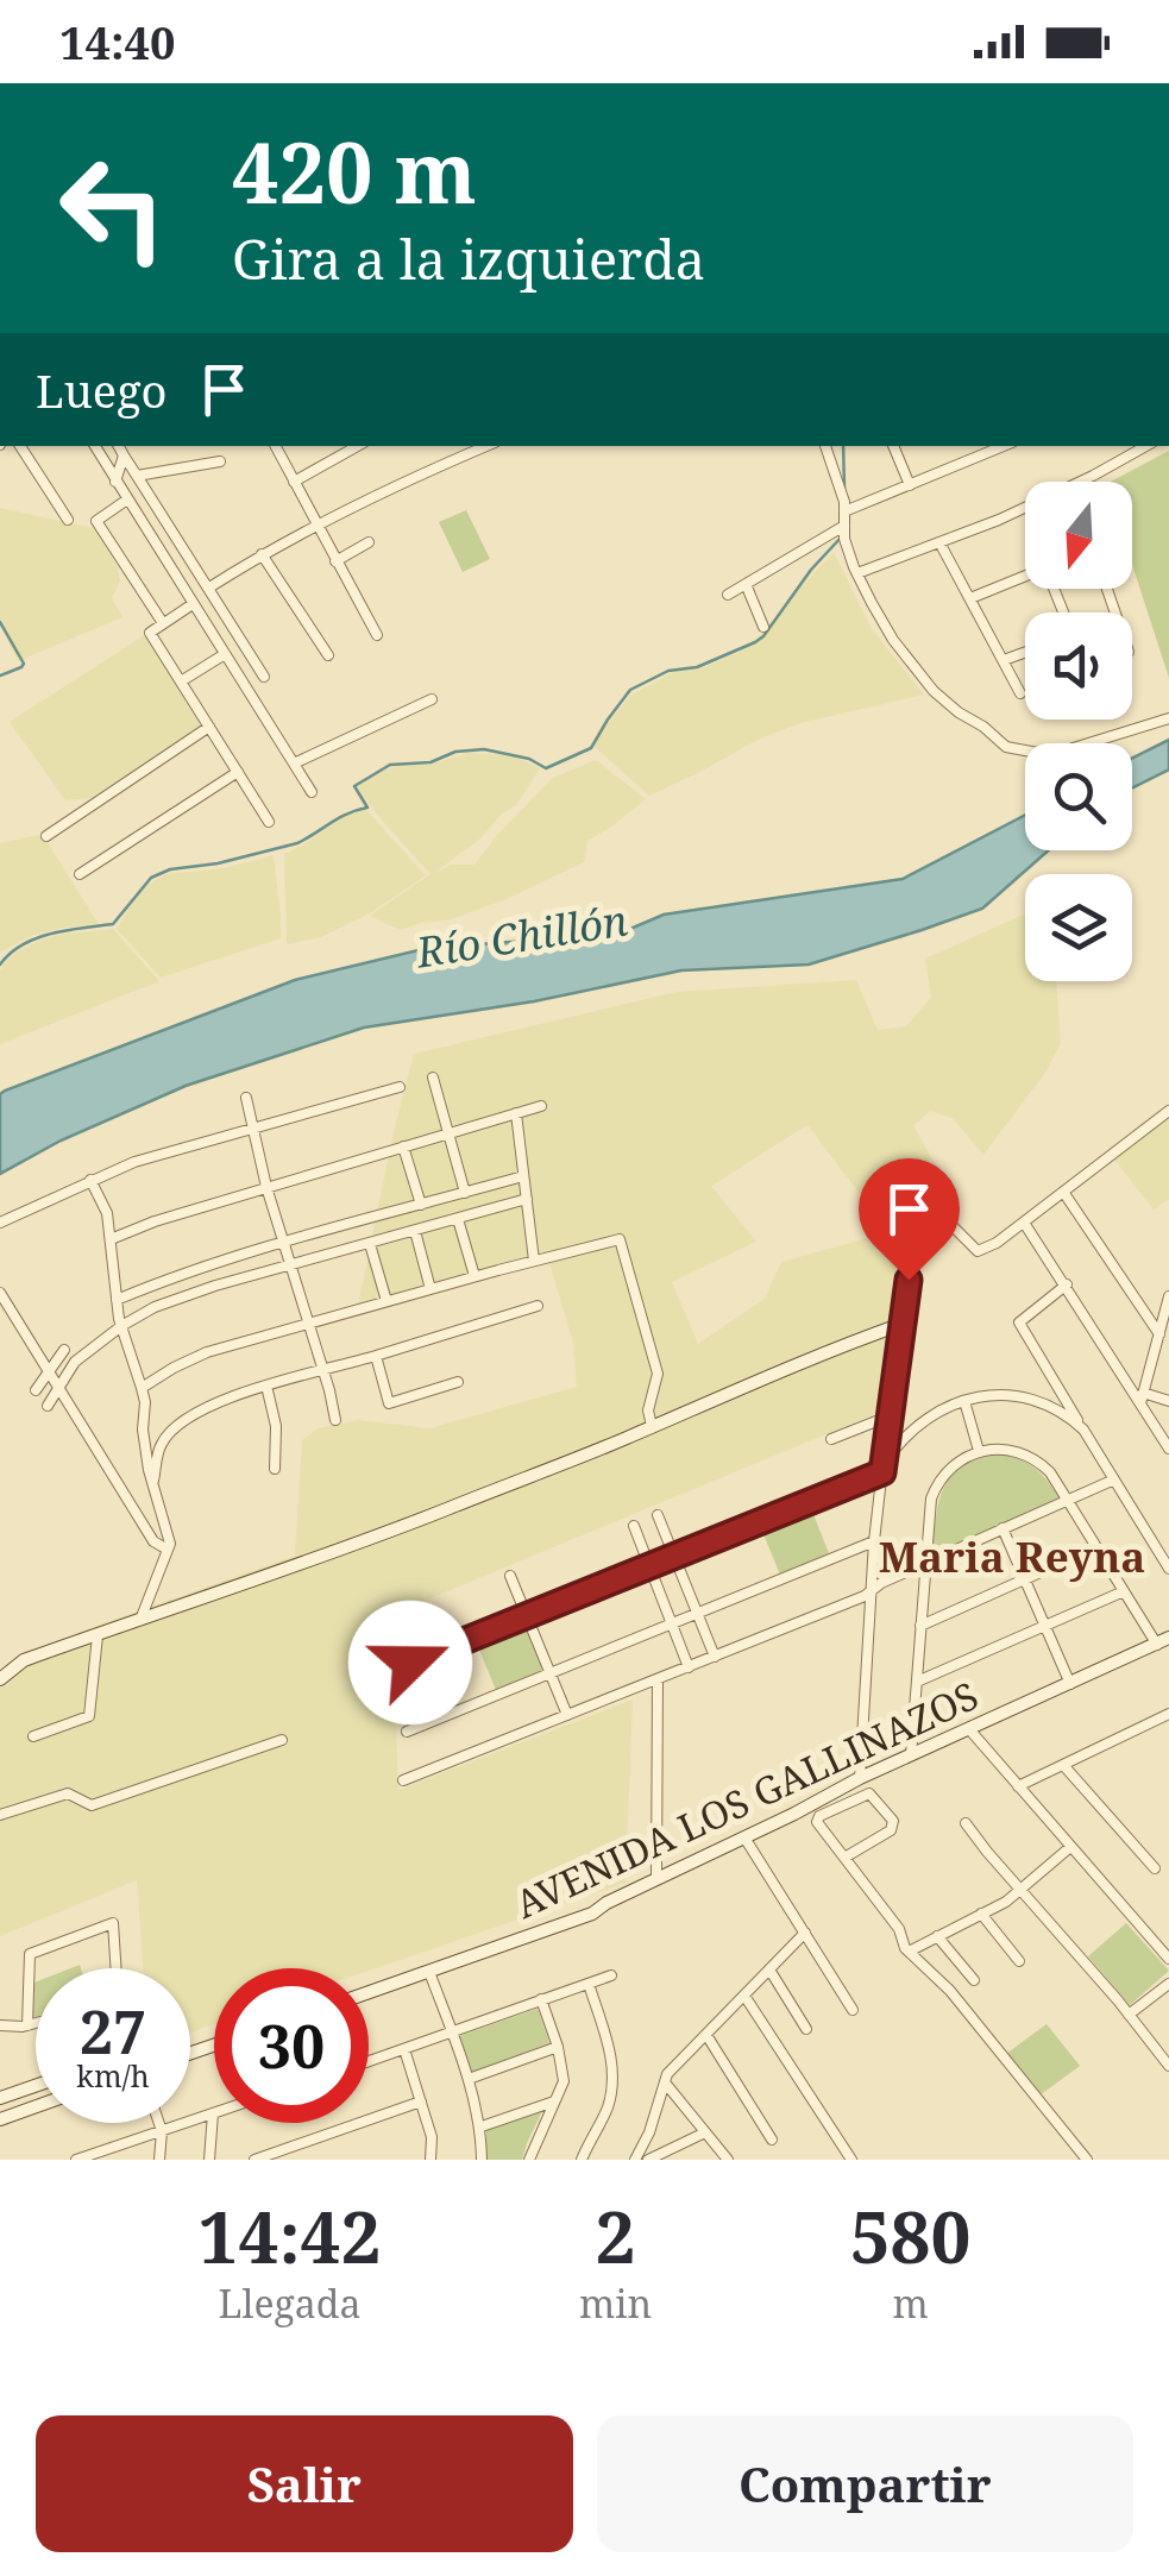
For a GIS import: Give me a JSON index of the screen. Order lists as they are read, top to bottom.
{
  "streets": {
    "street": ["AVENIDA LOS GALLINAZOS"]
  },
  "districts": ["Maria Reyna"],
  "water": ["Río Chillón"],
  "north": "bottom",
  "page": {
    "status": "14:40",
    "turn": ["420 m", "Gira a la izquierda"],
    "then": "Luego",
    "speed": "27 km/h",
    "limit": "30",
    "eta": [
      "14:42",
      "Llegada",
      "2",
      "min",
      "580",
      "m"
    ],
    "buttons": ["Salir", "Compartir"]
  }
}
